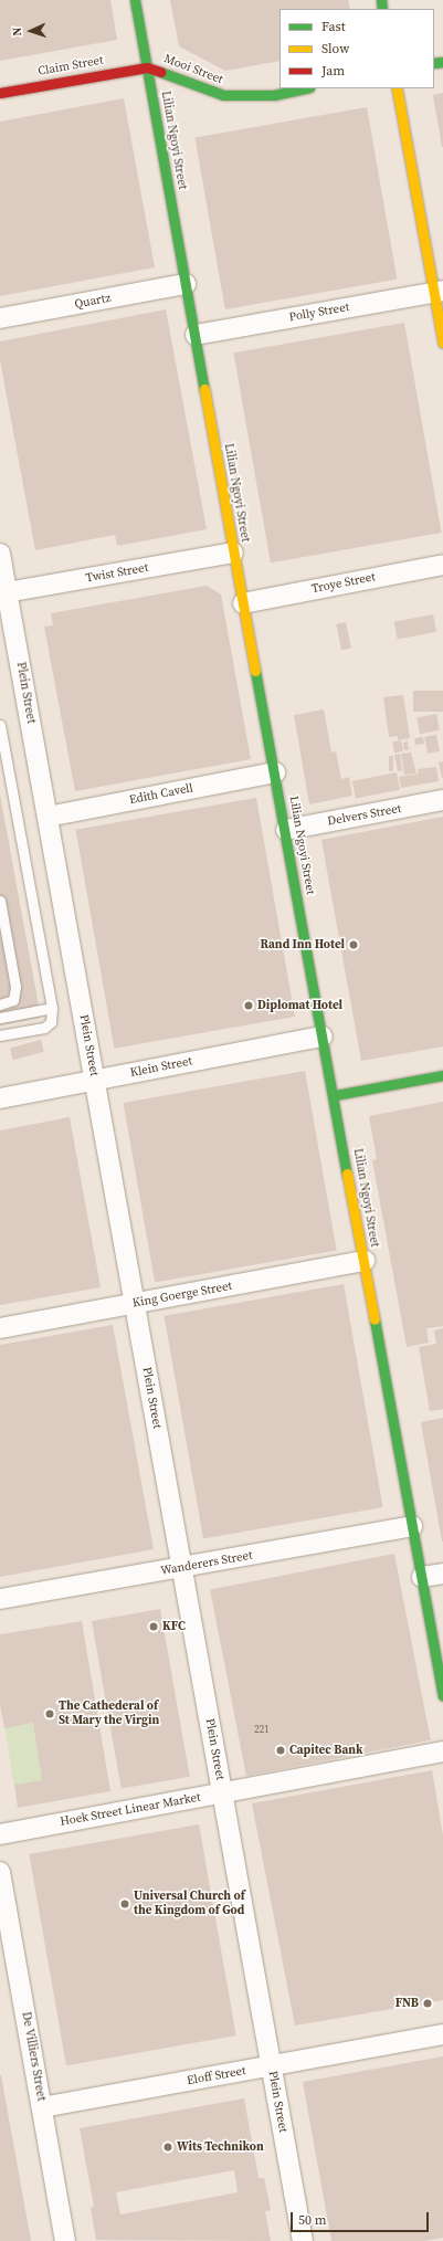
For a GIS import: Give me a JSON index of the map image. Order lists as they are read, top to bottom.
{
  "streets": {
    "street": [
      "Claim Street",
      "Mooi Street",
      "Lilian Ngoyi Street",
      "Quartz",
      "Polly Street",
      "Twist Street",
      "Troye Street",
      "Plein Street",
      "Edith Cavell",
      "Delvers Street",
      "Klein Street",
      "King Goerge Street",
      "Wanderers Street",
      "Hoek Street Linear Market",
      "De Villiers Street",
      "Eloff Street"
    ]
  },
  "crossings": [
    ["Claim Street", "Mooi Street"],
    ["Claim Street", "Lilian Ngoyi Street"],
    ["Mooi Street", "Lilian Ngoyi Street"],
    ["Lilian Ngoyi Street", "Quartz"],
    ["Lilian Ngoyi Street", "Polly Street"],
    ["Lilian Ngoyi Street", "Twist Street"],
    ["Lilian Ngoyi Street", "Troye Street"],
    ["Lilian Ngoyi Street", "Edith Cavell"],
    ["Lilian Ngoyi Street", "Delvers Street"],
    ["Lilian Ngoyi Street", "Klein Street"],
    ["Lilian Ngoyi Street", "King Goerge Street"],
    ["Lilian Ngoyi Street", "Wanderers Street"],
    ["Twist Street", "Plein Street"],
    ["Plein Street", "Edith Cavell"],
    ["Plein Street", "Klein Street"],
    ["Plein Street", "King Goerge Street"],
    ["Plein Street", "Wanderers Street"],
    ["Plein Street", "Hoek Street Linear Market"],
    ["Plein Street", "Eloff Street"],
    ["De Villiers Street", "Eloff Street"]
  ],
  "places": [
    "Rand Inn Hotel",
    "Diplomat Hotel",
    "KFC",
    "The Cathederal of St Mary the Virgin",
    "Capitec Bank",
    "Universal Church of the Kingdom of God",
    "FNB",
    "Wits Technikon"
  ],
  "house_numbers": ["221"],
  "legend": ["Fast", "Slow", "Jam"],
  "scale_bar": "50 m",
  "north": "left"
}
